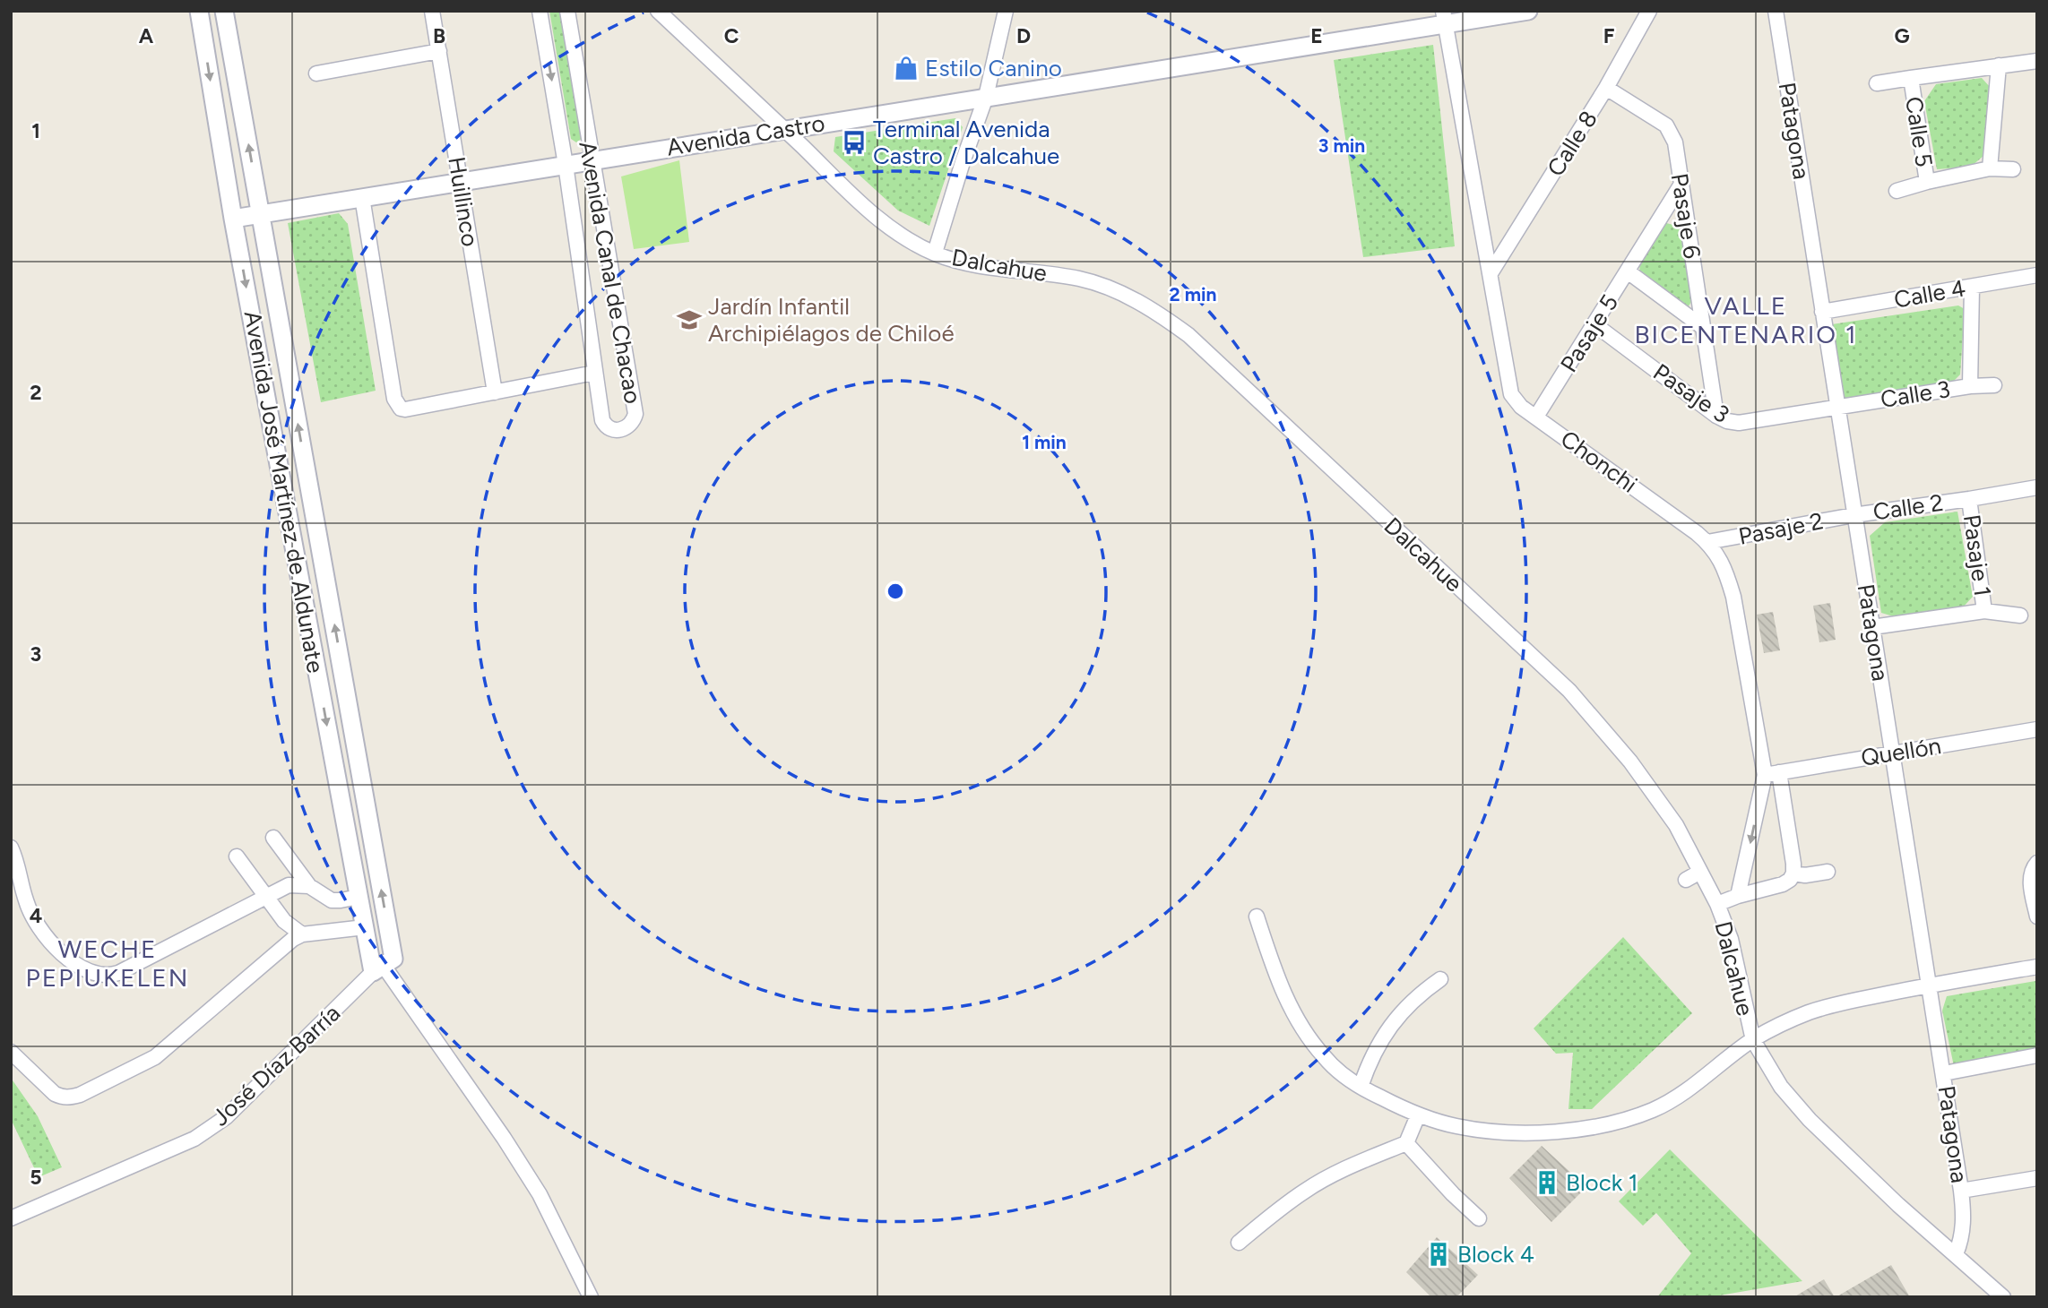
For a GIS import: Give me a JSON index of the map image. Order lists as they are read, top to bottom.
{
  "streets": {
    "street": [
      "Patagona",
      "Calle 5",
      "Avenida Castro",
      "Calle 8",
      "Huillinco",
      "Pasaje 6",
      "Dalcahue",
      "Avenida Canal de Chacao",
      "Calle 4",
      "Pasaje 5",
      "Pasaje 3",
      "Calle 3",
      "Chonchi",
      "Avenida José Martínez de Aldunate",
      "Calle 2",
      "Pasaje 2",
      "Pasaje 1",
      "Quellón",
      "José Díaz Barría"
    ]
  },
  "crossings": [
    ["Patagona", "Dalcahue"],
    ["Patagona", "Calle 4"],
    ["Patagona", "Pasaje 3"],
    ["Patagona", "Calle 3"],
    ["Patagona", "Calle 2"],
    ["Patagona", "Pasaje 2"],
    ["Patagona", "Pasaje 1"],
    ["Patagona", "Quellón"],
    ["Avenida Castro", "Huillinco"],
    ["Avenida Castro", "Dalcahue"],
    ["Avenida Castro", "Avenida Canal de Chacao"],
    ["Avenida Castro", "Chonchi"],
    ["Avenida Castro", "Avenida José Martínez de Aldunate"],
    ["Calle 8", "Pasaje 6"],
    ["Calle 8", "Chonchi"],
    ["Pasaje 6", "Pasaje 5"],
    ["Pasaje 6", "Pasaje 3"],
    ["Calle 4", "Calle 3"],
    ["Pasaje 5", "Pasaje 3"],
    ["Pasaje 5", "Chonchi"],
    ["Pasaje 3", "Calle 3"],
    ["Chonchi", "Pasaje 2"],
    ["Chonchi", "Quellón"],
    ["Avenida José Martínez de Aldunate", "José Díaz Barría"],
    ["Calle 2", "Pasaje 2"],
    ["Calle 2", "Pasaje 1"]
  ],
  "districts": ["VALLE BICENTENARIO 1", "WECHE PEPIUKELEN"],
  "places": {
    "shop": ["Estilo Canino"],
    "bus stop": ["Terminal Avenida Castro / Dalcahue"],
    "school or university": ["Jardín Infantil Archipiélagos de Chiloé"],
    "building": ["Block 1", "Block 4"]
  },
  "grid": {
    "columns": [
      "A",
      "B",
      "C",
      "D",
      "E",
      "F",
      "G"
    ],
    "rows": [
      "1",
      "2",
      "3",
      "4",
      "5"
    ]
  },
  "rings": ["3 min", "2 min", "1 min"]
}
